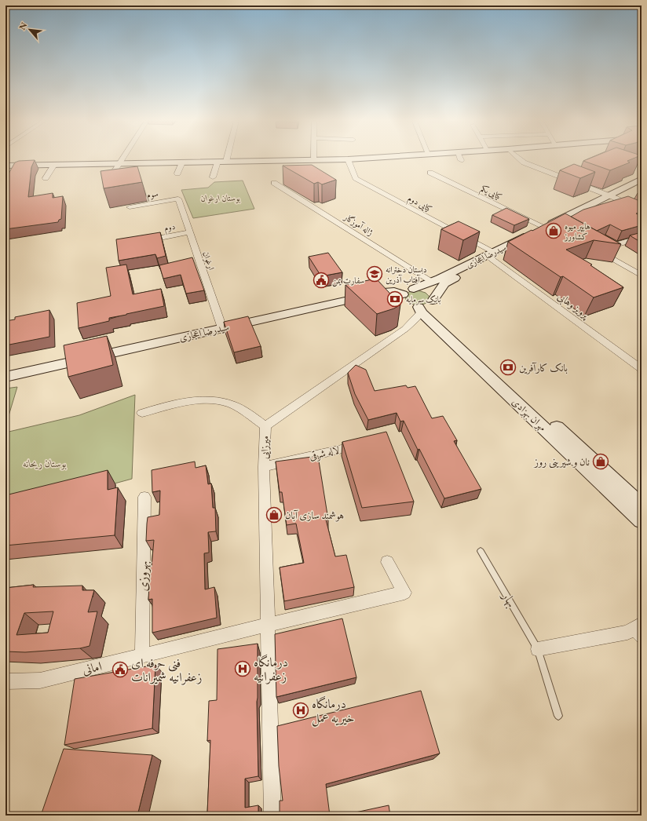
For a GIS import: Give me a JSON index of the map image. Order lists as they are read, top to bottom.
{
  "streets": {
    "street": [
      "کیایی یکم",
      "سوم",
      "کیایی دوم",
      "ژاله آموزگار",
      "دوم",
      "سیدرضا اعجازی",
      "ارغوان",
      "پرویز وهابی",
      "مهران بهزادی",
      "میرزایی",
      "لاله شرقی",
      "بهروزی",
      "امانی"
    ],
    "lane": ["بهار"]
  },
  "crossings": [
    ["کیایی یکم", "سیدرضا اعجازی"],
    ["سوم", "ارغوان"],
    ["کیایی دوم", "سیدرضا اعجازی"],
    ["کیایی دوم", "پرویز وهابی"],
    ["ژاله آموزگار", "سیدرضا اعجازی"],
    ["دوم", "ارغوان"],
    ["سیدرضا اعجازی", "ارغوان"],
    ["سیدرضا اعجازی", "پرویز وهابی"],
    ["سیدرضا اعجازی", "مهران بهزادی"],
    ["سیدرضا اعجازی", "میرزایی"],
    ["مهران بهزادی", "میرزایی"],
    ["میرزایی", "لاله شرقی"],
    ["میرزایی", "امانی"],
    ["بهروزی", "امانی"]
  ],
  "parks": ["بوستان ارغوان", "بوستان ریحانه"],
  "places": {
    "shop": ["هایپر میوه کشاورز", "نان و شيرينى روز", "هوشمند سازی آبان"],
    "school or university": ["دبستان دخترانه آفتاب آذرین"],
    "public building": ["سفارت یمن", "فنی حرفه ای زعفرانیه شمیرانات"],
    "bank": ["بانک سرمایه", "بانک کارآفرین"],
    "hospital": ["درمانگاه زعفرانیه", "درمانگاه خیریه عمل"]
  },
  "north": "top left"
}
